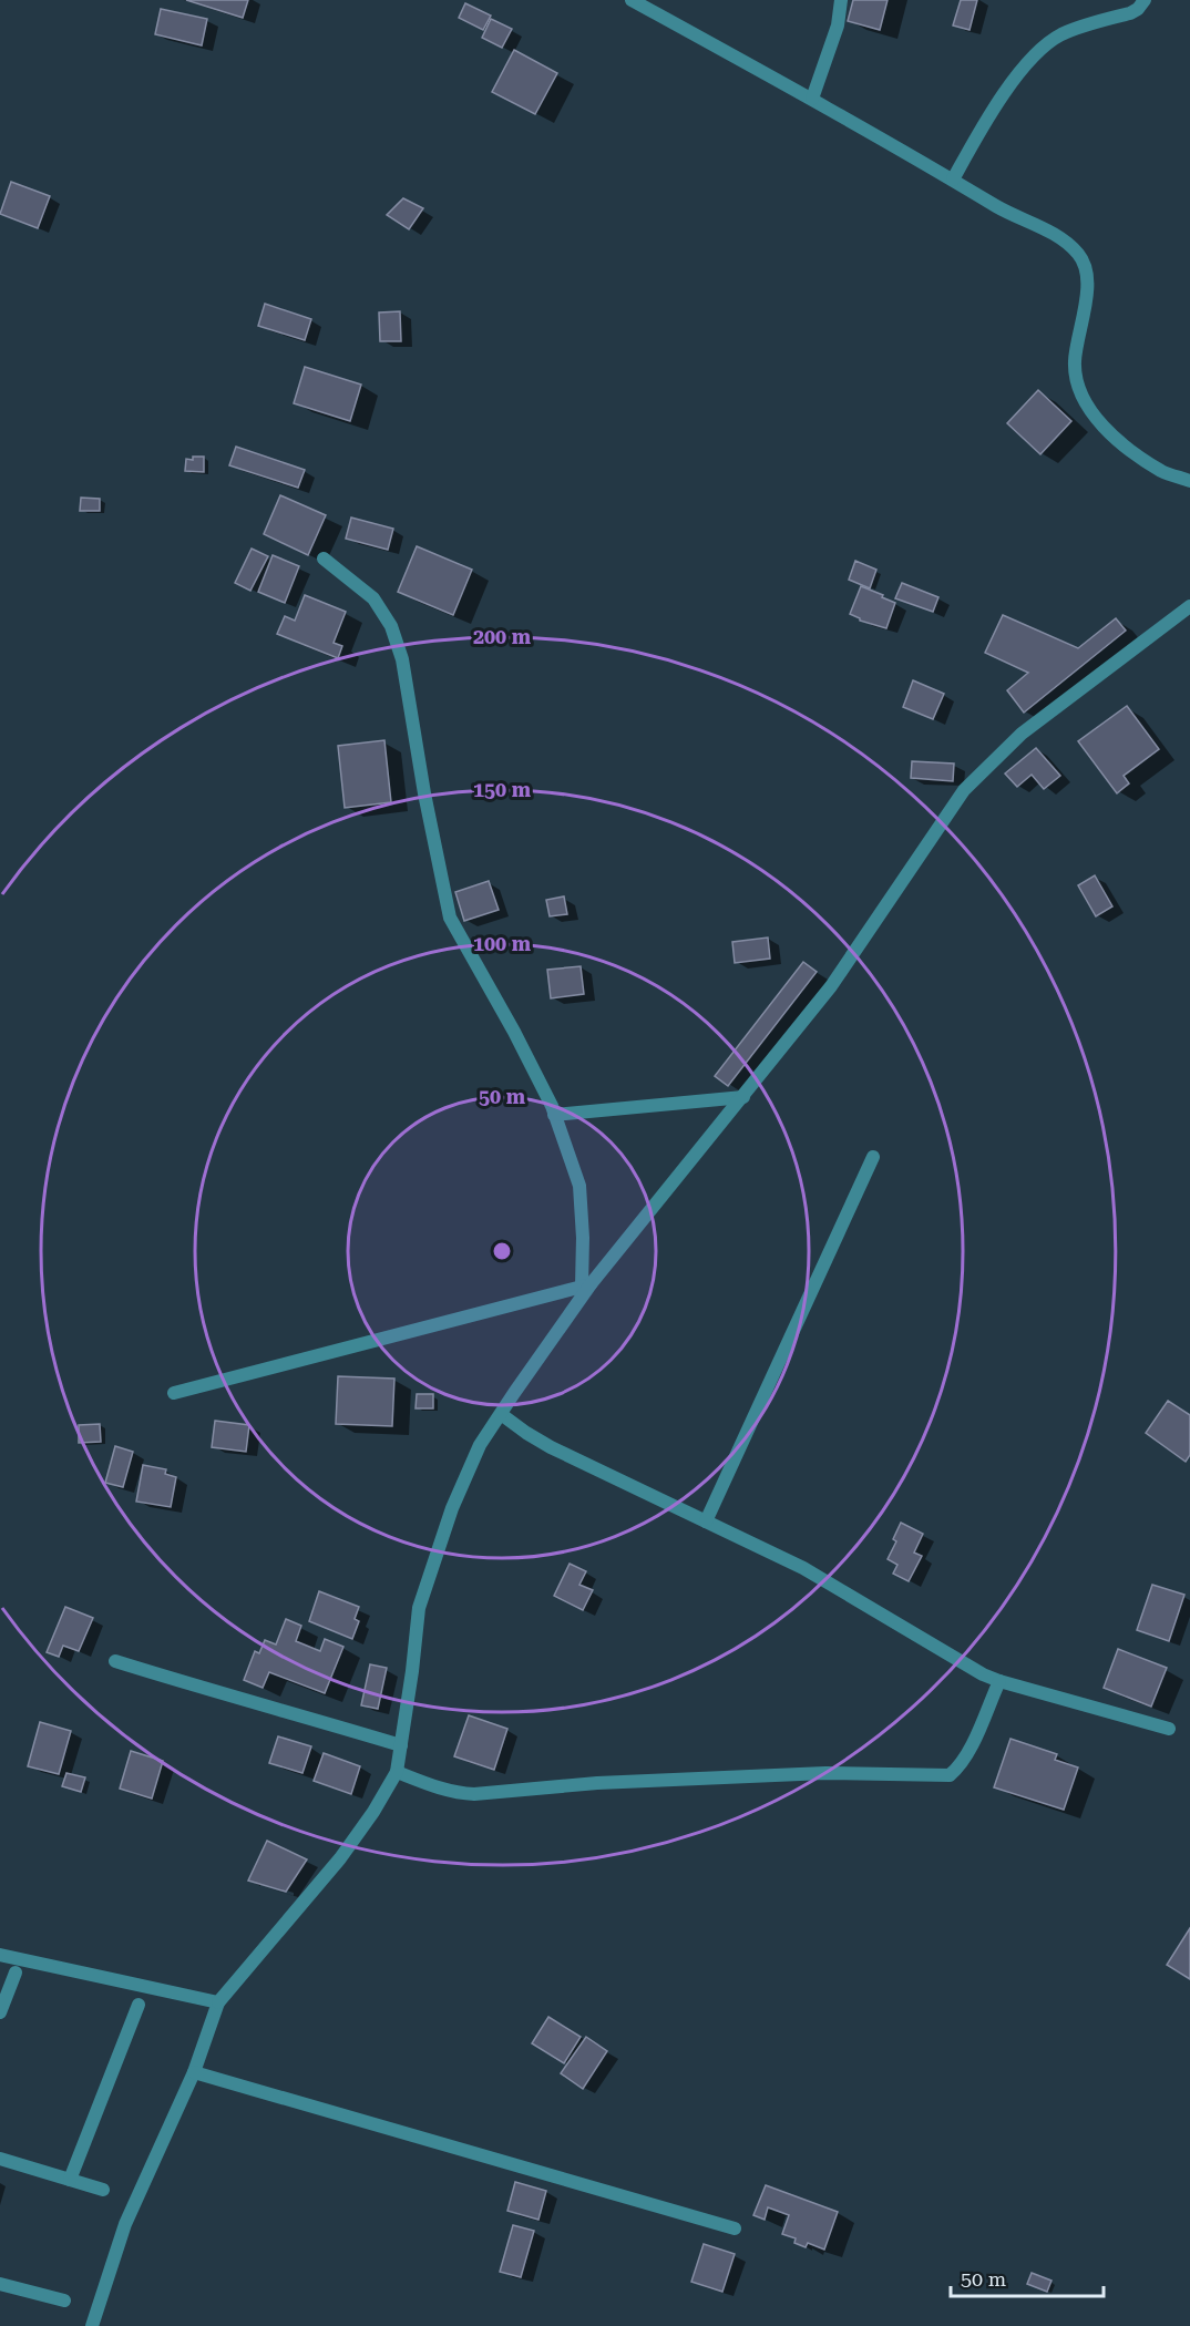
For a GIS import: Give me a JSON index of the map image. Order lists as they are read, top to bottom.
{
  "scale_bar": "50 m",
  "rings": [
    "200 m",
    "150 m",
    "100 m",
    "50 m"
  ]
}
